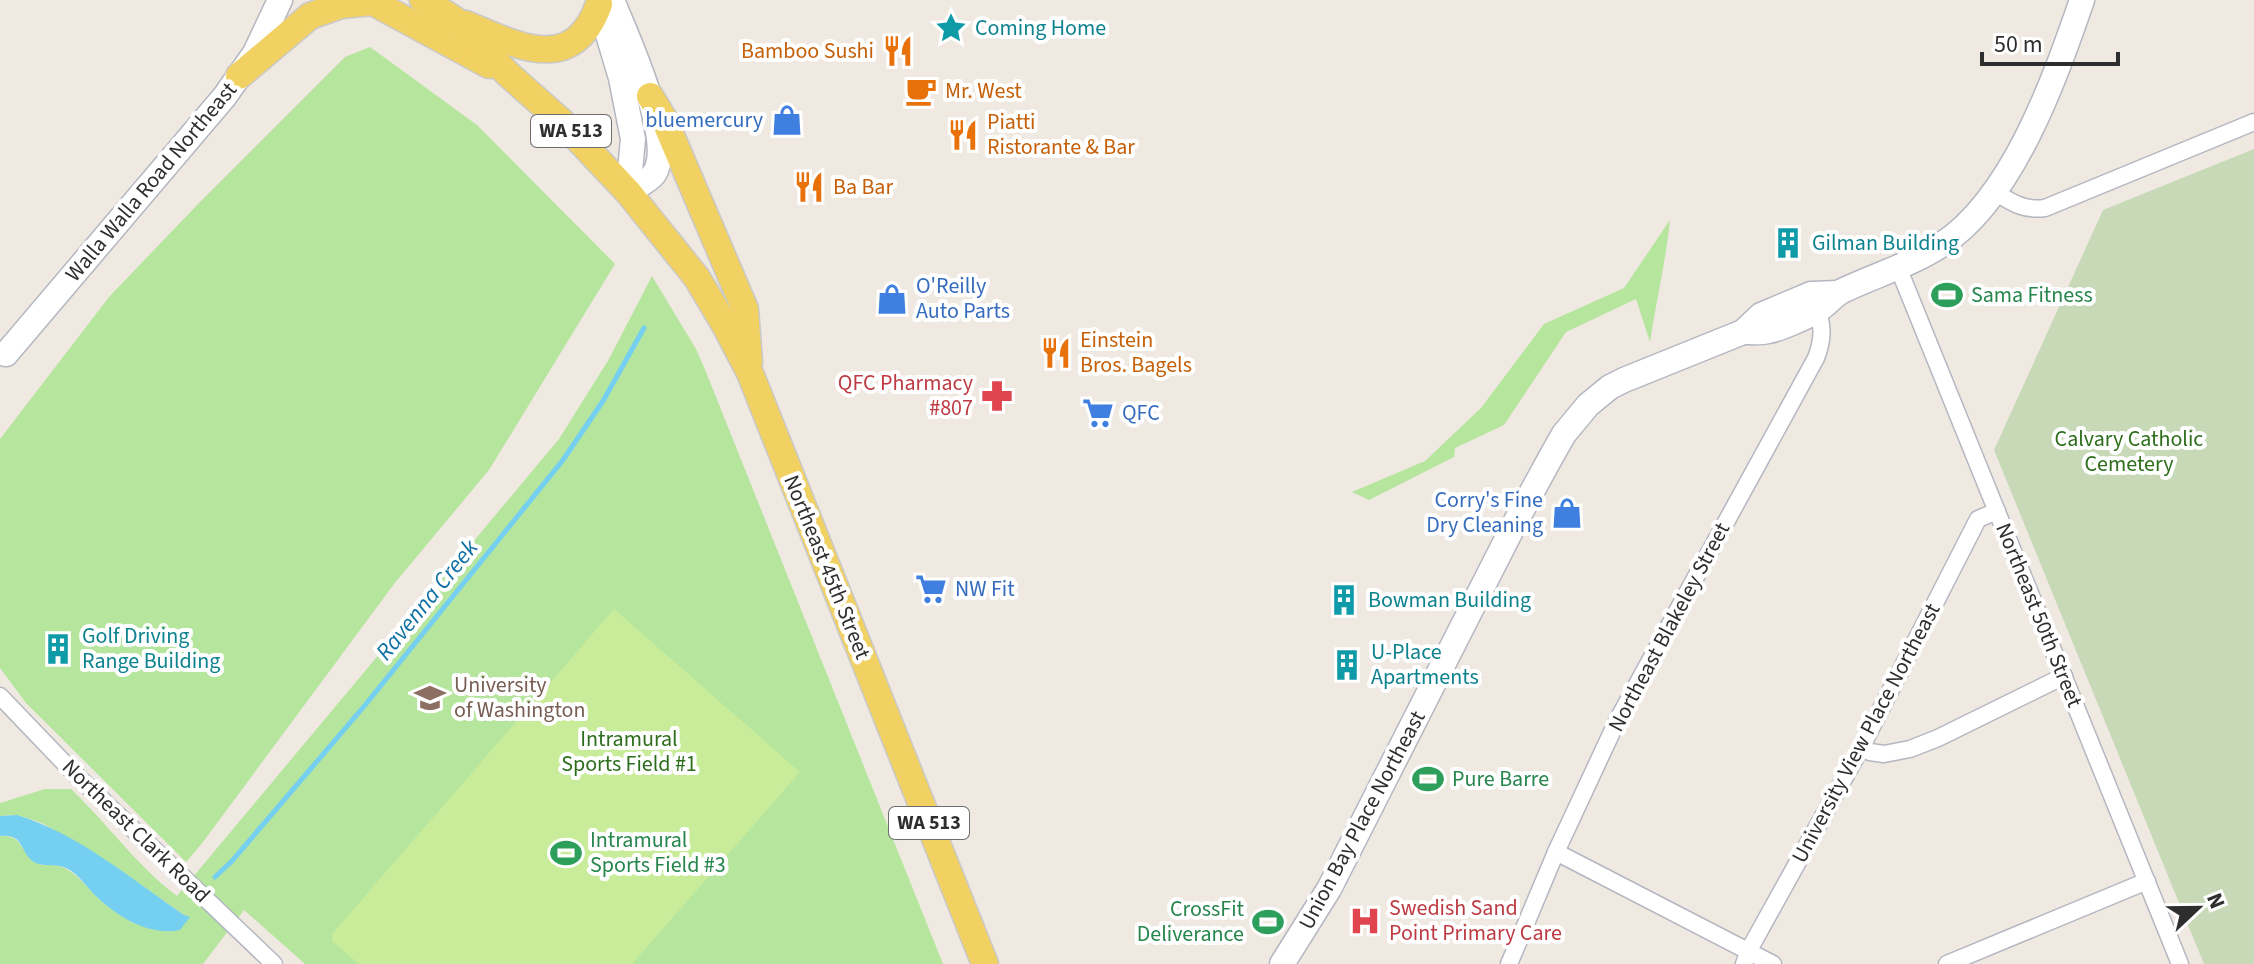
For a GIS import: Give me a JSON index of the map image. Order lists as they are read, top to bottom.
{
  "streets": {
    "main road": [
      "WA 513",
      "Walla Walla Road Northeast",
      "Northeast 45th Street",
      "Union Bay Place Northeast"
    ],
    "street": [
      "Northeast 50th Street",
      "Northeast Blakeley Street",
      "University View Place Northeast",
      "Northeast Clark Road"
    ]
  },
  "crossings": [
    ["WA 513", "Northeast 45th Street"],
    ["Northeast 50th Street", "University View Place Northeast"],
    ["Northeast 50th Street", "Union Bay Place Northeast"],
    ["Northeast Blakeley Street", "Union Bay Place Northeast"]
  ],
  "water": ["Ravenna Creek"],
  "parks": ["Calvary Catholic Cemetery", "Intramural Sports Field #1"],
  "places": {
    "place": ["Coming Home"],
    "restaurant": [
      "Bamboo Sushi",
      "Piatti Ristorante & Bar",
      "Ba Bar",
      "Einstein Bros. Bagels"
    ],
    "cafe": ["Mr. West"],
    "shop": ["bluemercury", "O'Reilly Auto Parts", "Corry's Fine Dry Cleaning"],
    "building": [
      "Gilman Building",
      "Bowman Building",
      "Golf Driving Range Building",
      "U-Place Apartments"
    ],
    "sports": [
      "Sama Fitness",
      "Pure Barre",
      "Intramural Sports Field #3",
      "CrossFit Deliverance"
    ],
    "pharmacy": ["QFC Pharmacy #807"],
    "supermarket": ["QFC", "NW Fit"],
    "school or university": ["University of Washington"],
    "hospital": ["Swedish Sand Point Primary Care"]
  },
  "scale_bar": "50 m",
  "north": "right"
}
